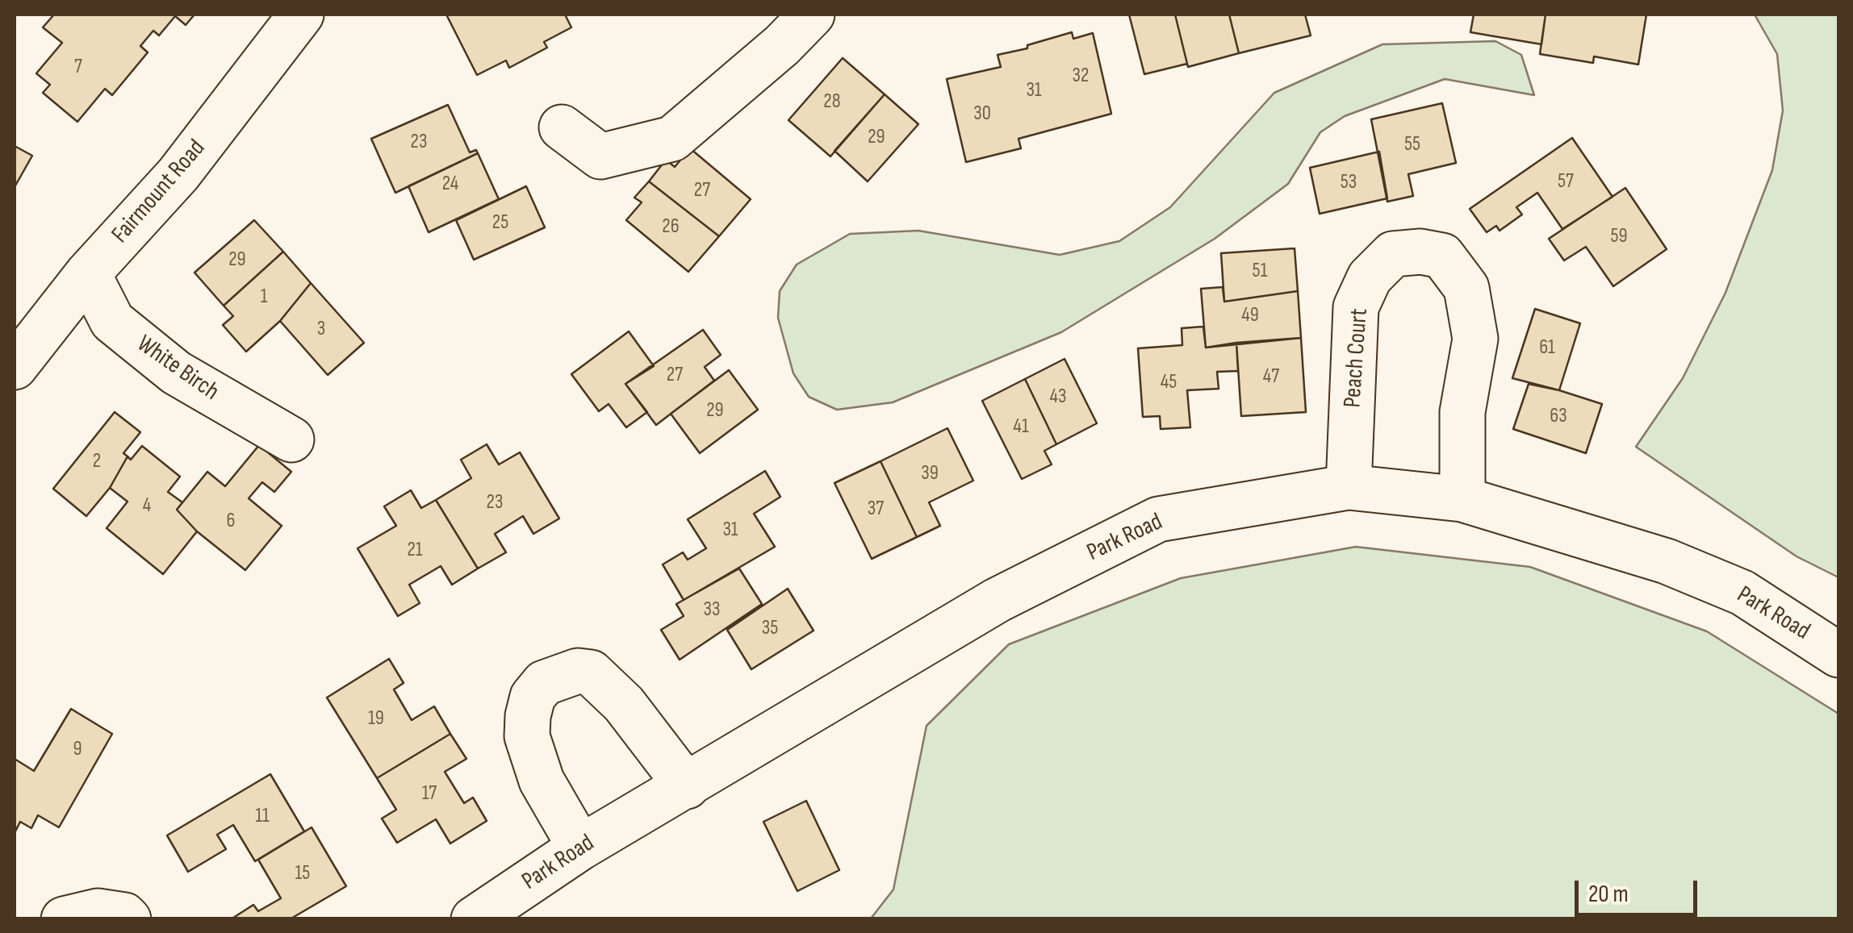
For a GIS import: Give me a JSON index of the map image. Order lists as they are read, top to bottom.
{
  "streets": {
    "street": [
      "Fairmount Road",
      "Peach Court",
      "White Birch",
      "Park Road"
    ]
  },
  "crossings": [
    ["Fairmount Road", "White Birch"],
    ["Peach Court", "Park Road"]
  ],
  "house_numbers": [
    "7",
    "32",
    "31",
    "28",
    "30",
    "29",
    "23",
    "55",
    "57",
    "53",
    "24",
    "27",
    "25",
    "26",
    "59",
    "29",
    "51",
    "1",
    "49",
    "3",
    "61",
    "27",
    "47",
    "45",
    "43",
    "29",
    "63",
    "41",
    "2",
    "39",
    "23",
    "4",
    "37",
    "6",
    "31",
    "21",
    "33",
    "35",
    "19",
    "9",
    "17",
    "11",
    "15"
  ],
  "scale_bar": "20 m"
}
